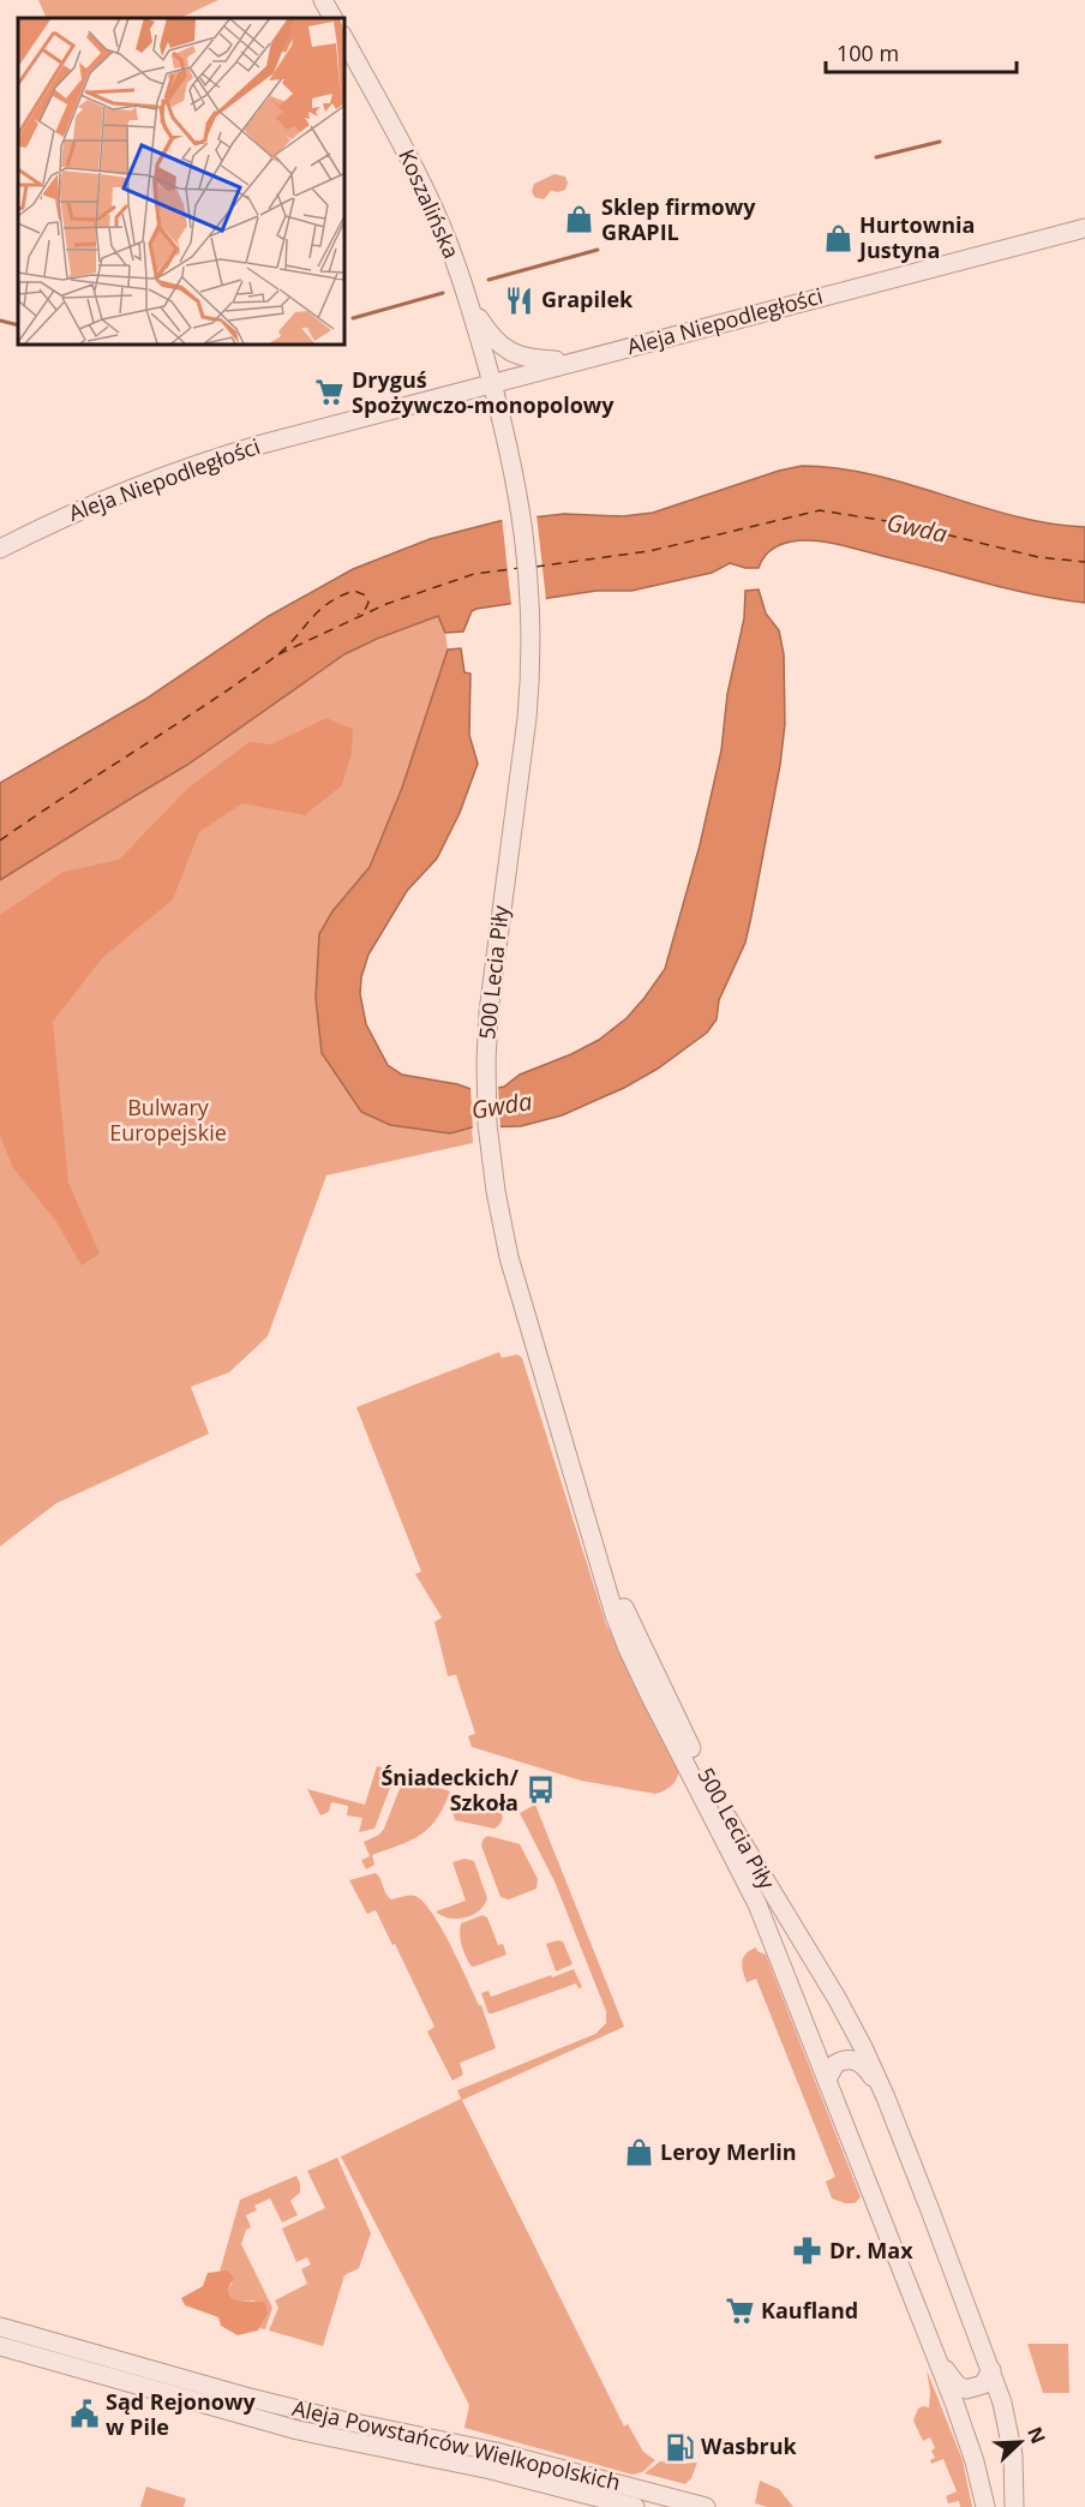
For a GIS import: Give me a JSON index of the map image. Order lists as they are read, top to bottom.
{
  "streets": {
    "street": [
      "Koszalińska",
      "Aleja Niepodległości",
      "500 Lecia Piły",
      "Aleja Powstańców Wielkopolskich"
    ]
  },
  "crossings": [
    ["Koszalińska", "Aleja Niepodległości"],
    ["Koszalińska", "500 Lecia Piły"],
    ["Aleja Niepodległości", "500 Lecia Piły"]
  ],
  "water": ["Gwda"],
  "parks": ["Bulwary Europejskie"],
  "places": {
    "shop": ["Sklep firmowy GRAPIL", "Hurtownia Justyna", "Leroy Merlin"],
    "restaurant": ["Grapilek"],
    "supermarket": ["Dryguś Spożywczo-monopolowy", "Kaufland"],
    "bus stop": ["Śniadeckich/ Szkoła"],
    "pharmacy": ["Dr. Max"],
    "public building": ["Sąd Rejonowy w Pile"],
    "fuel station": ["Wasbruk"]
  },
  "scale_bar": "100 m",
  "north": "top right"
}
